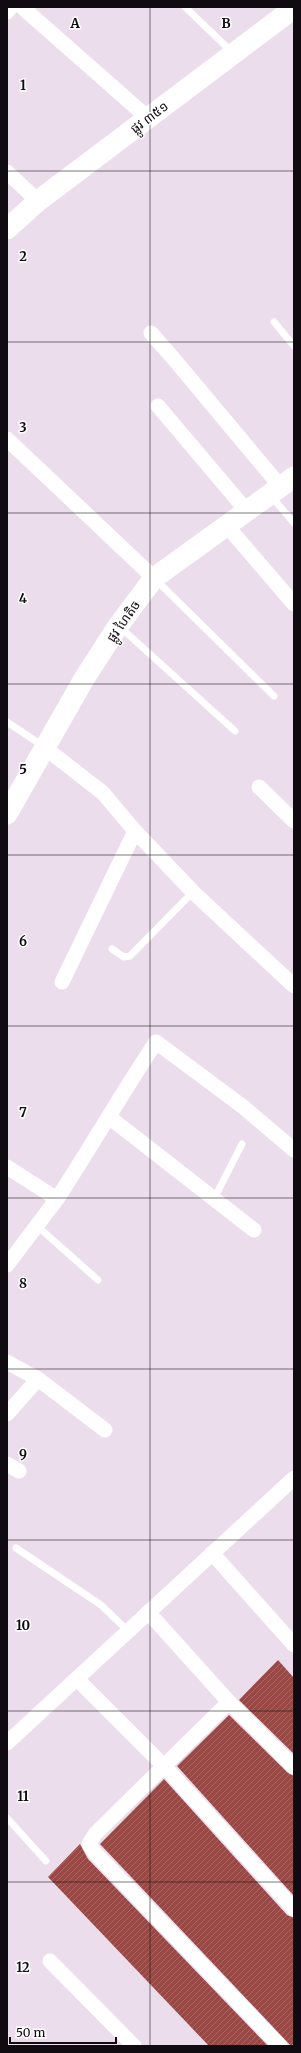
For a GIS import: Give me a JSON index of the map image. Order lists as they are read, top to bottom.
{
  "streets": {
    "street": ["ផ្លូវ ៣៥១", "ផ្លូវ ហៃតិច"]
  },
  "scale_bar": "50 m",
  "grid": {
    "columns": ["A", "B"],
    "rows": [
      "1",
      "2",
      "3",
      "4",
      "5",
      "6",
      "7",
      "8",
      "9",
      "10",
      "11",
      "12"
    ]
  }
}
